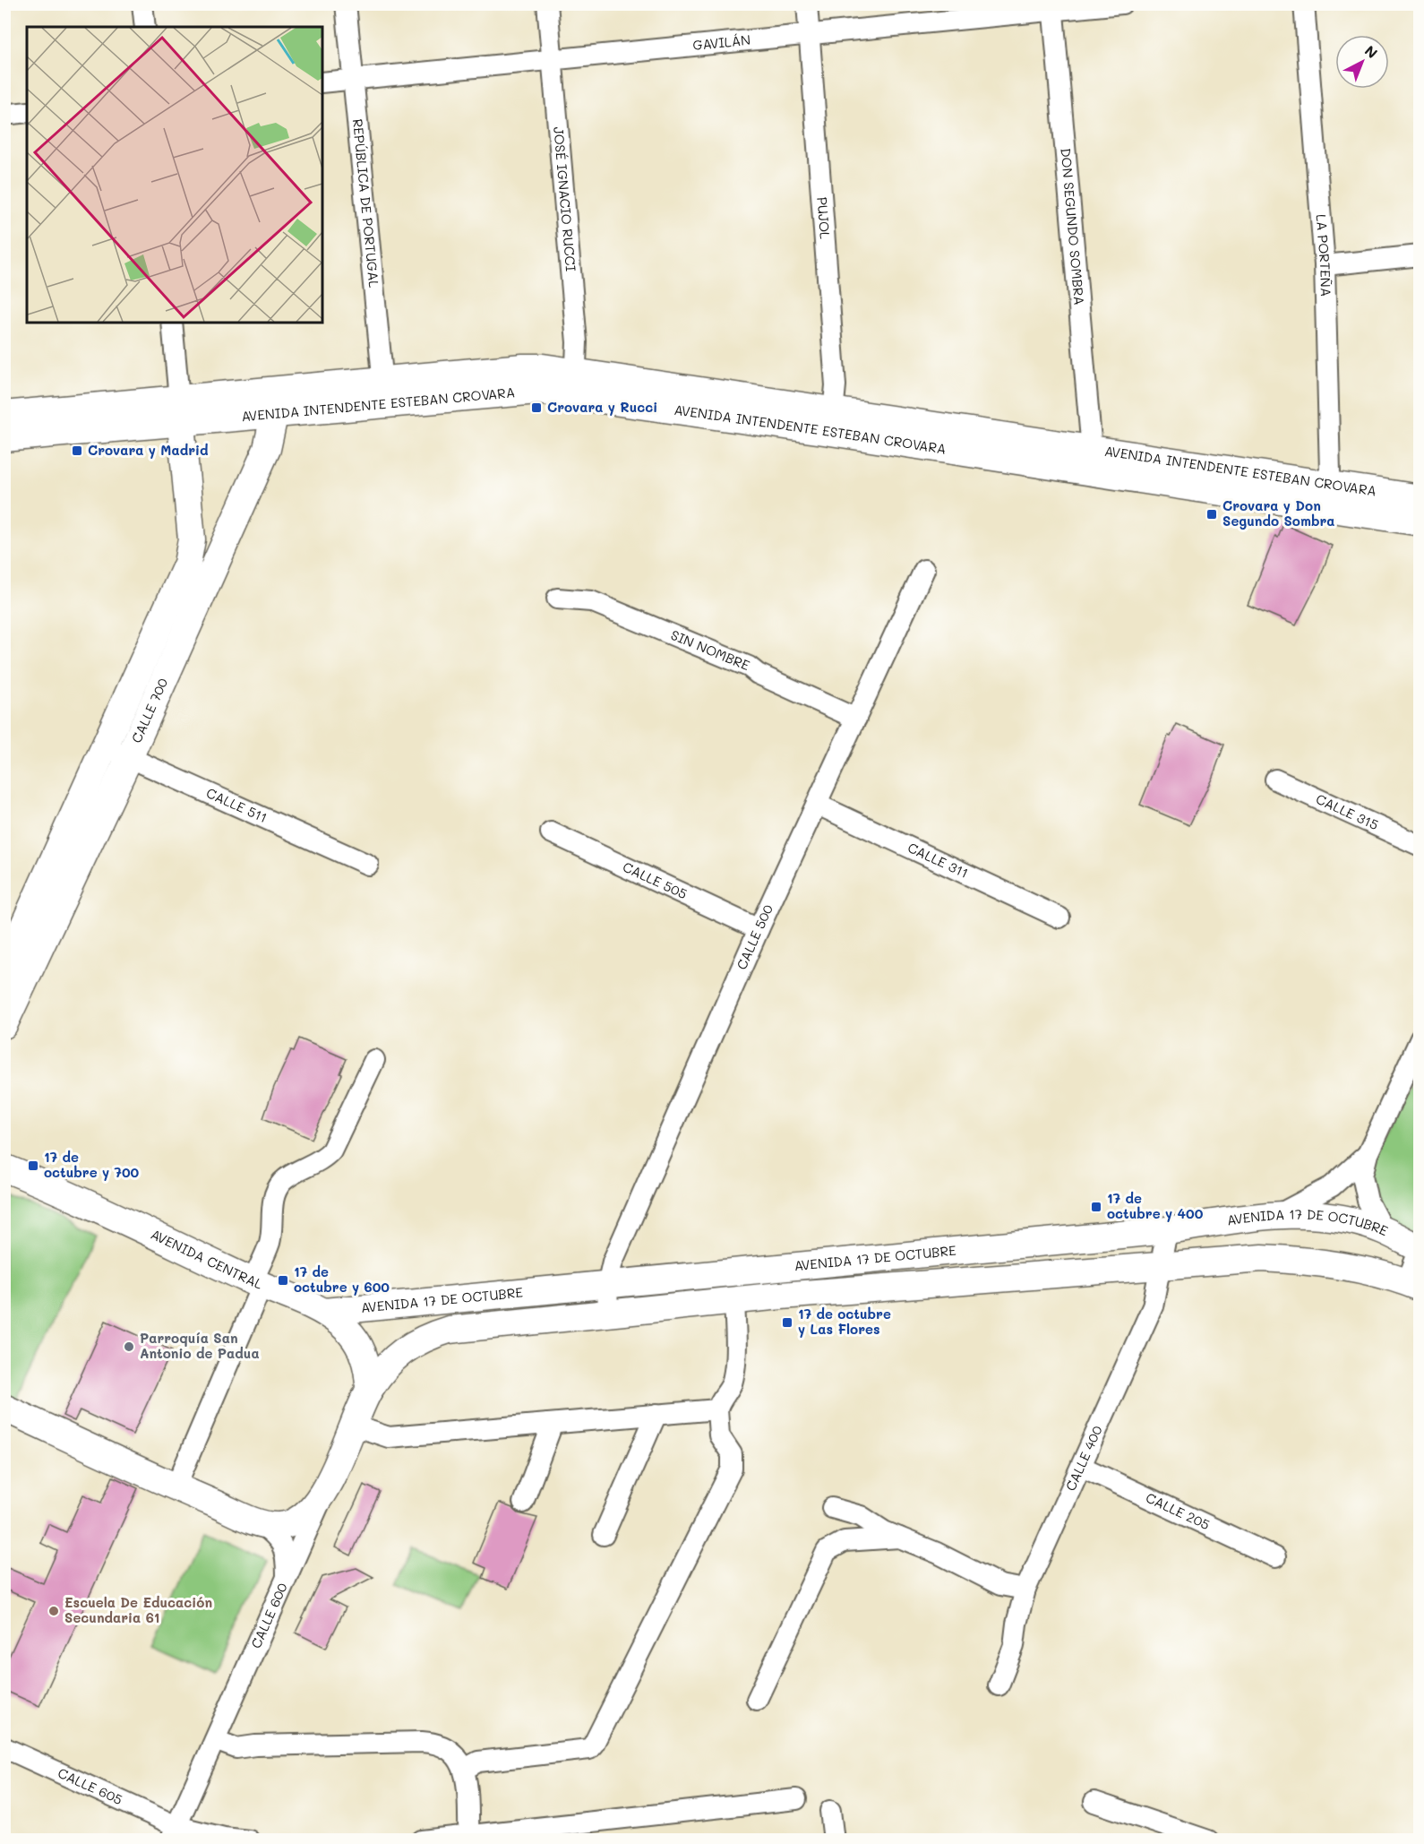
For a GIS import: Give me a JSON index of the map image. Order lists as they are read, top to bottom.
{
  "streets": {
    "main road": [
      "AVENIDA INTENDENTE ESTEBAN CROVARA",
      "CALLE 700",
      "AVENIDA 17 DE OCTUBRE",
      "AVENIDA CENTRAL",
      "CALLE 600"
    ],
    "street": [
      "GAVILÁN",
      "JOSÉ IGNACIO RUCCI",
      "REPÚBLICA DE PORTUGAL",
      "PUJOL",
      "DON SEGUNDO SOMBRA",
      "LA PORTEÑA",
      "SIN NOMBRE",
      "CALLE 511",
      "CALLE 315",
      "CALLE 311",
      "CALLE 505",
      "CALLE 500",
      "CALLE 400",
      "CALLE 205",
      "CALLE 605"
    ]
  },
  "crossings": [
    ["GAVILÁN", "JOSÉ IGNACIO RUCCI"],
    ["GAVILÁN", "REPÚBLICA DE PORTUGAL"],
    ["GAVILÁN", "PUJOL"],
    ["GAVILÁN", "DON SEGUNDO SOMBRA"],
    ["JOSÉ IGNACIO RUCCI", "AVENIDA INTENDENTE ESTEBAN CROVARA"],
    ["REPÚBLICA DE PORTUGAL", "AVENIDA INTENDENTE ESTEBAN CROVARA"],
    ["PUJOL", "AVENIDA INTENDENTE ESTEBAN CROVARA"],
    ["DON SEGUNDO SOMBRA", "AVENIDA INTENDENTE ESTEBAN CROVARA"],
    ["LA PORTEÑA", "AVENIDA INTENDENTE ESTEBAN CROVARA"],
    ["AVENIDA INTENDENTE ESTEBAN CROVARA", "CALLE 700"],
    ["SIN NOMBRE", "CALLE 500"],
    ["CALLE 700", "CALLE 511"],
    ["CALLE 311", "CALLE 500"],
    ["CALLE 505", "CALLE 500"],
    ["CALLE 500", "AVENIDA 17 DE OCTUBRE"],
    ["AVENIDA 17 DE OCTUBRE", "AVENIDA CENTRAL"],
    ["AVENIDA 17 DE OCTUBRE", "CALLE 400"],
    ["AVENIDA 17 DE OCTUBRE", "CALLE 600"],
    ["AVENIDA CENTRAL", "CALLE 600"],
    ["CALLE 400", "CALLE 205"],
    ["CALLE 600", "CALLE 605"]
  ],
  "places": {
    "transit": [
      "Crovara y Rucci",
      "Crovara y Madrid",
      "Crovara y Don Segundo Sombra",
      "17 de octubre y 700",
      "17 de octubre y 400",
      "17 de octubre y 600",
      "17 de octubre y Las Flores"
    ],
    "other": ["Parroquía San Antonio de Padua", "Escuela De Educación Secundaria 61"]
  },
  "north": "top right"
}
